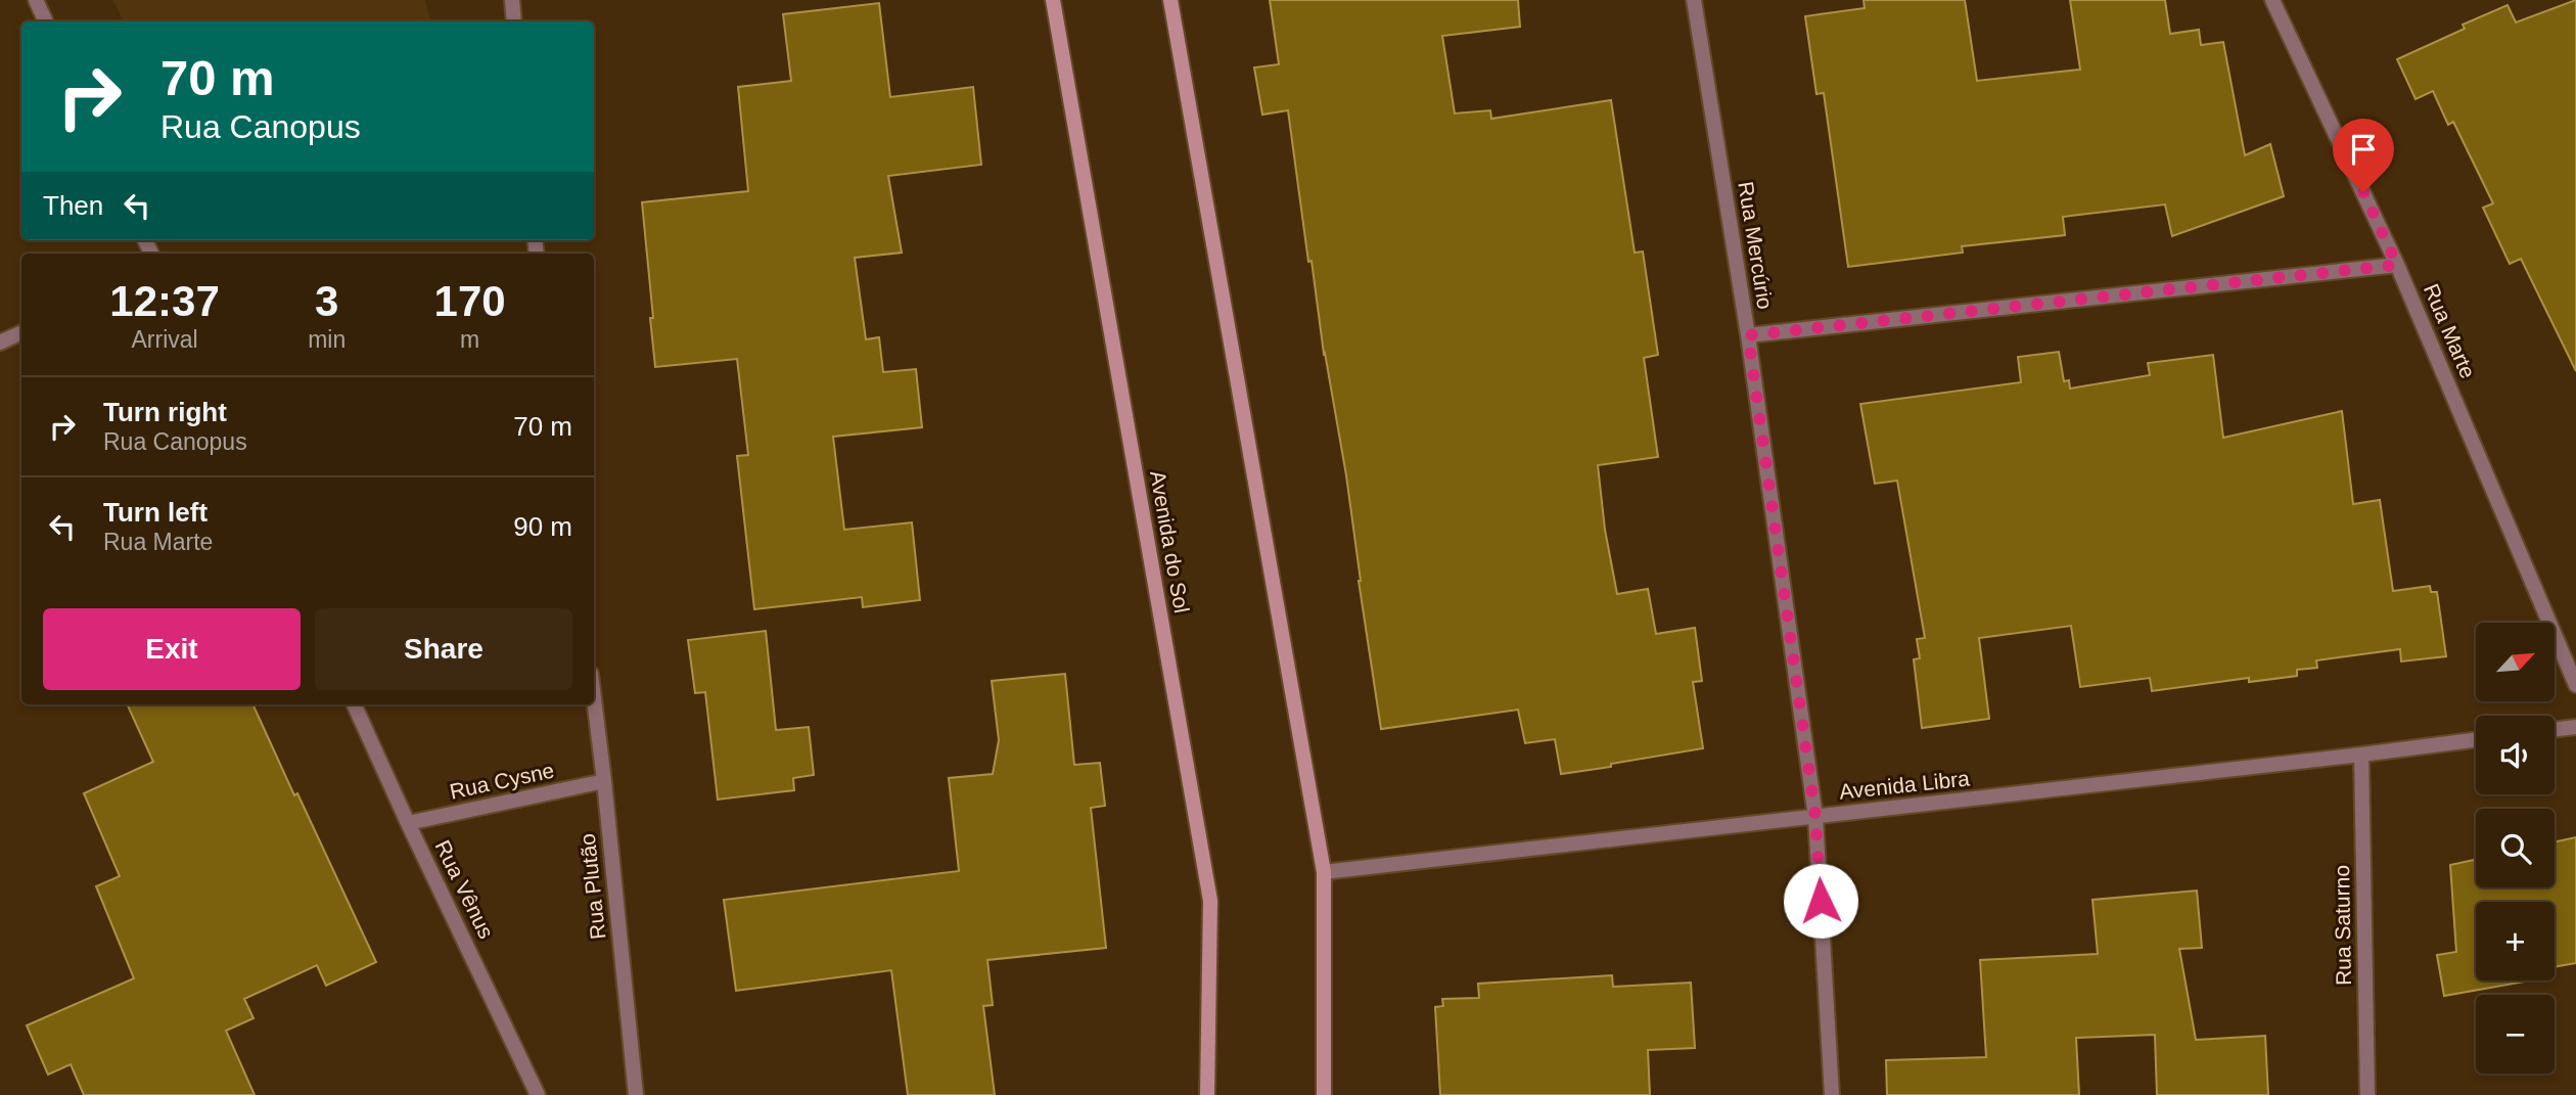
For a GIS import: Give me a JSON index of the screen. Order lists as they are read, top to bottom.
{
  "streets": {
    "street": [
      "Rua Mercúrio",
      "Rua Marte",
      "Avenida do Sol",
      "Rua Cysne",
      "Avenida Libra",
      "Rua Plutão",
      "Rua Vênus",
      "Rua Saturno"
    ]
  },
  "crossings": [
    ["Rua Mercúrio", "Avenida Libra"],
    ["Rua Cysne", "Rua Plutão"],
    ["Rua Cysne", "Rua Vênus"],
    ["Avenida Libra", "Rua Saturno"]
  ],
  "north": "top right",
  "page": {
    "turn": ["70 m", "Rua Canopus"],
    "then": "Then",
    "eta": [
      "12:37",
      "Arrival",
      "3",
      "min",
      "170",
      "m"
    ],
    "list": [
      {
        "name": "Turn right",
        "note": "Rua Canopus",
        "value": "70 m"
      },
      {
        "name": "Turn left",
        "note": "Rua Marte",
        "value": "90 m"
      }
    ],
    "buttons": ["Exit", "Share"],
    "map_buttons": ["+", "−"]
  }
}
